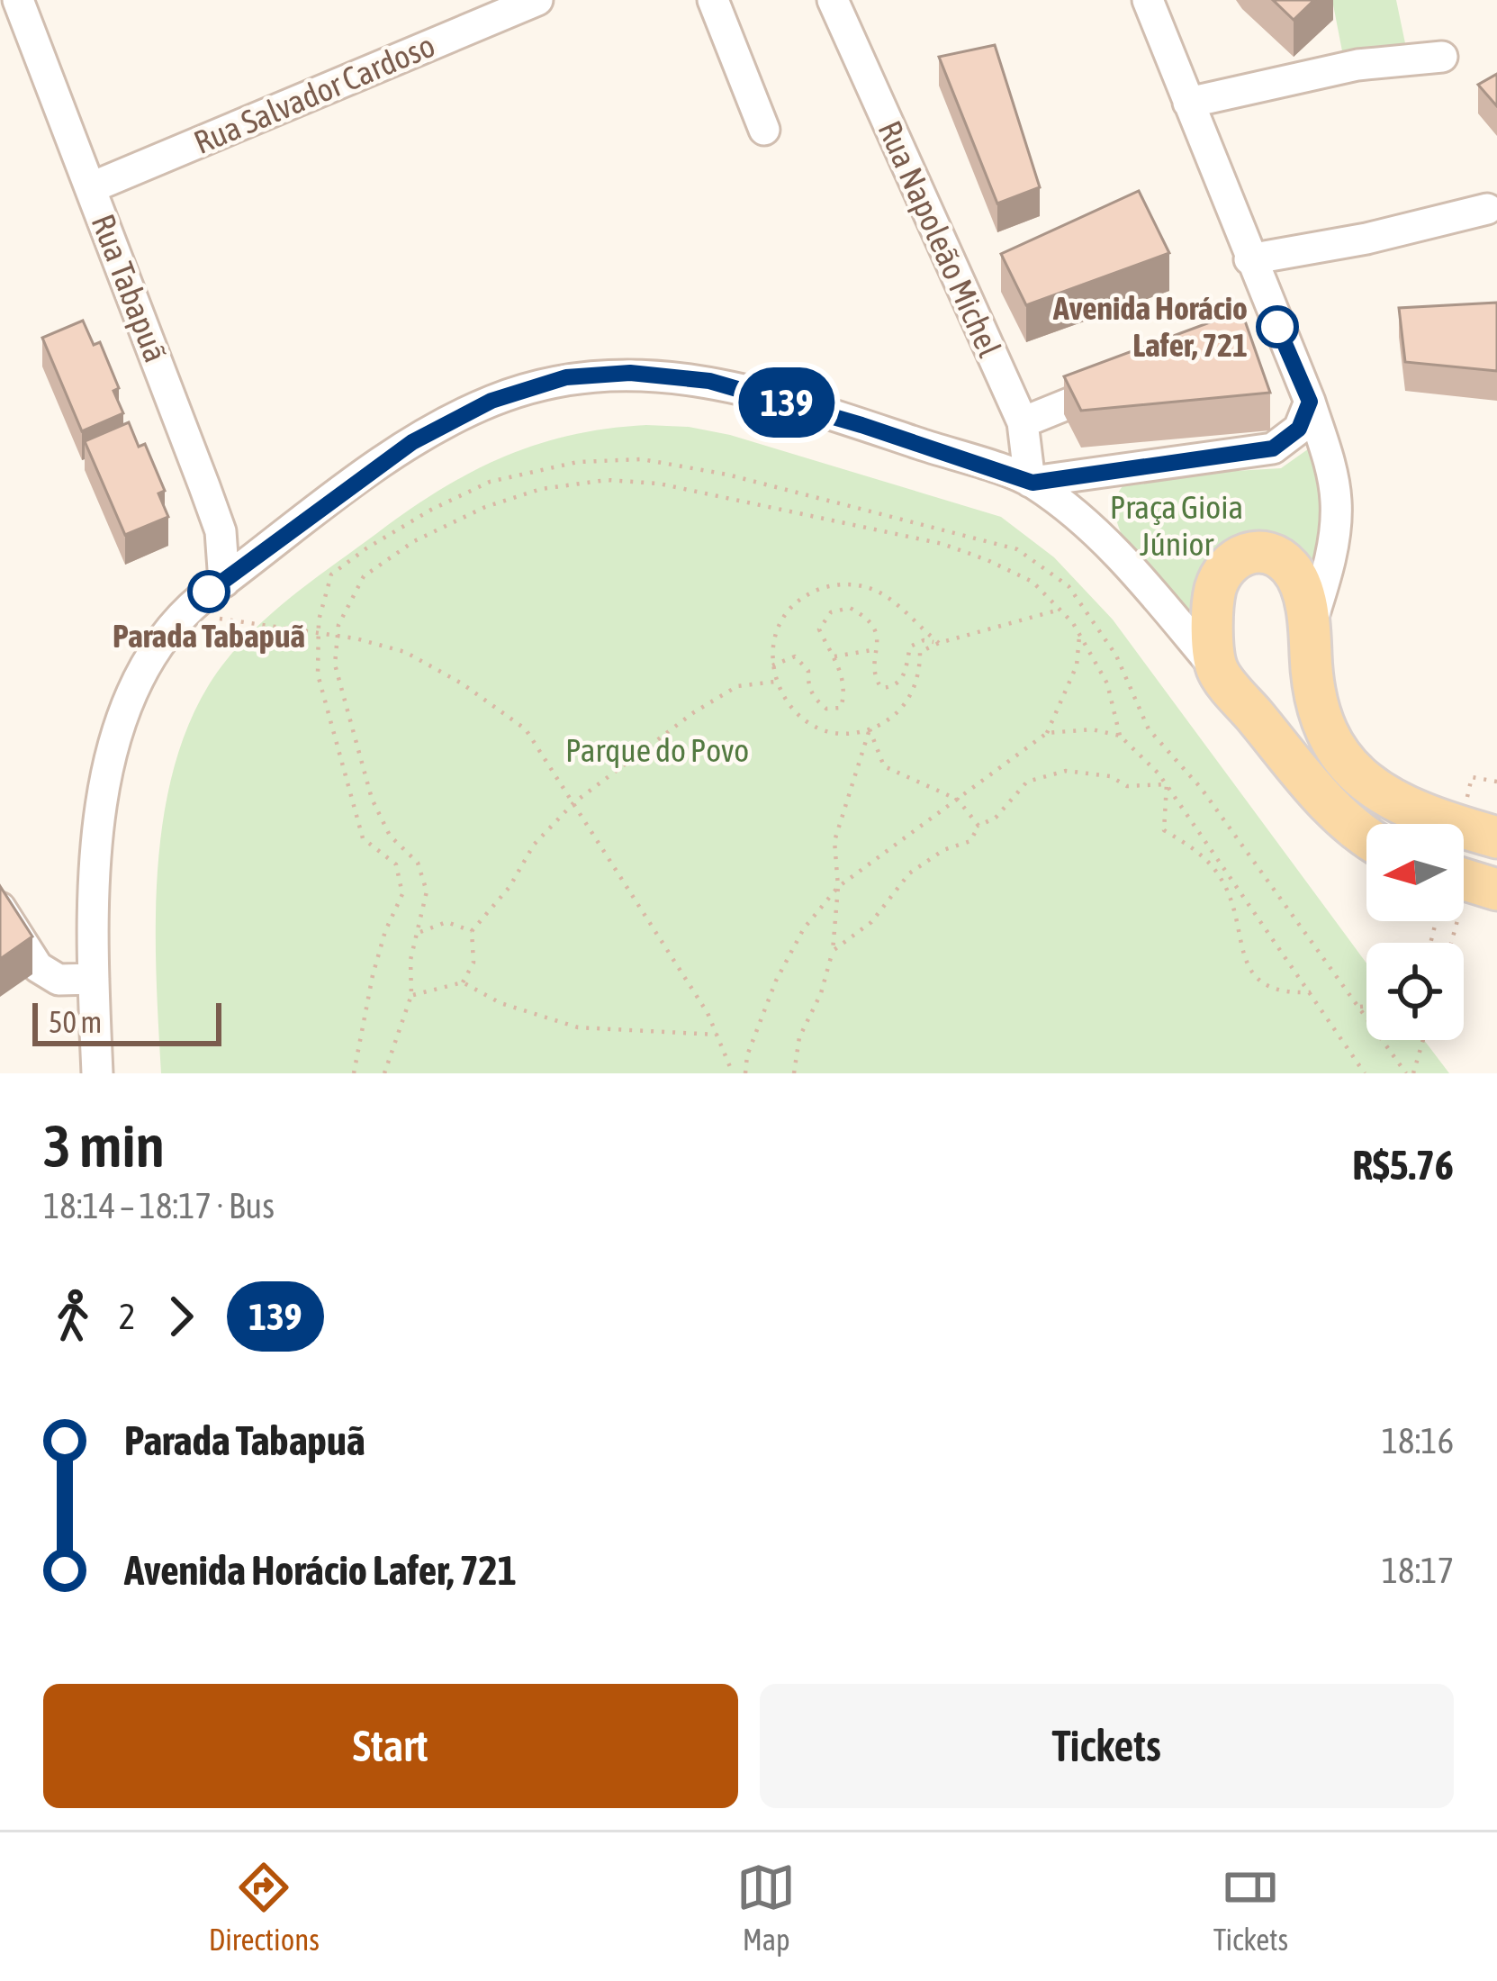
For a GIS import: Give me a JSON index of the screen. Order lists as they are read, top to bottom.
{
  "streets": {
    "street": ["Rua Salvador Cardoso", "Rua Napoleão Michel", "Rua Tabapuã"]
  },
  "crossings": [
    ["Rua Salvador Cardoso", "Rua Tabapuã"]
  ],
  "parks": ["Praça Gioia Júnior", "Parque do Povo"],
  "places": ["Avenida Horácio Lafer, 721", "Parada Tabapuã"],
  "lines": ["bus line 139"],
  "scale_bar": "50 m",
  "north": "left",
  "page": {
    "on_map": "139",
    "scale": "50 m",
    "heading": ["3 min", "18:14 – 18:17 · Bus", "R$5.76"],
    "legs": ["2", "139"],
    "list": [
      {
        "name": "Parada Tabapuã",
        "value": "18:16"
      },
      {
        "name": "Avenida Horácio Lafer, 721",
        "value": "18:17"
      }
    ],
    "buttons": ["Start", "Tickets"],
    "tabs": ["Directions", "Map", "Tickets"]
  }
}
